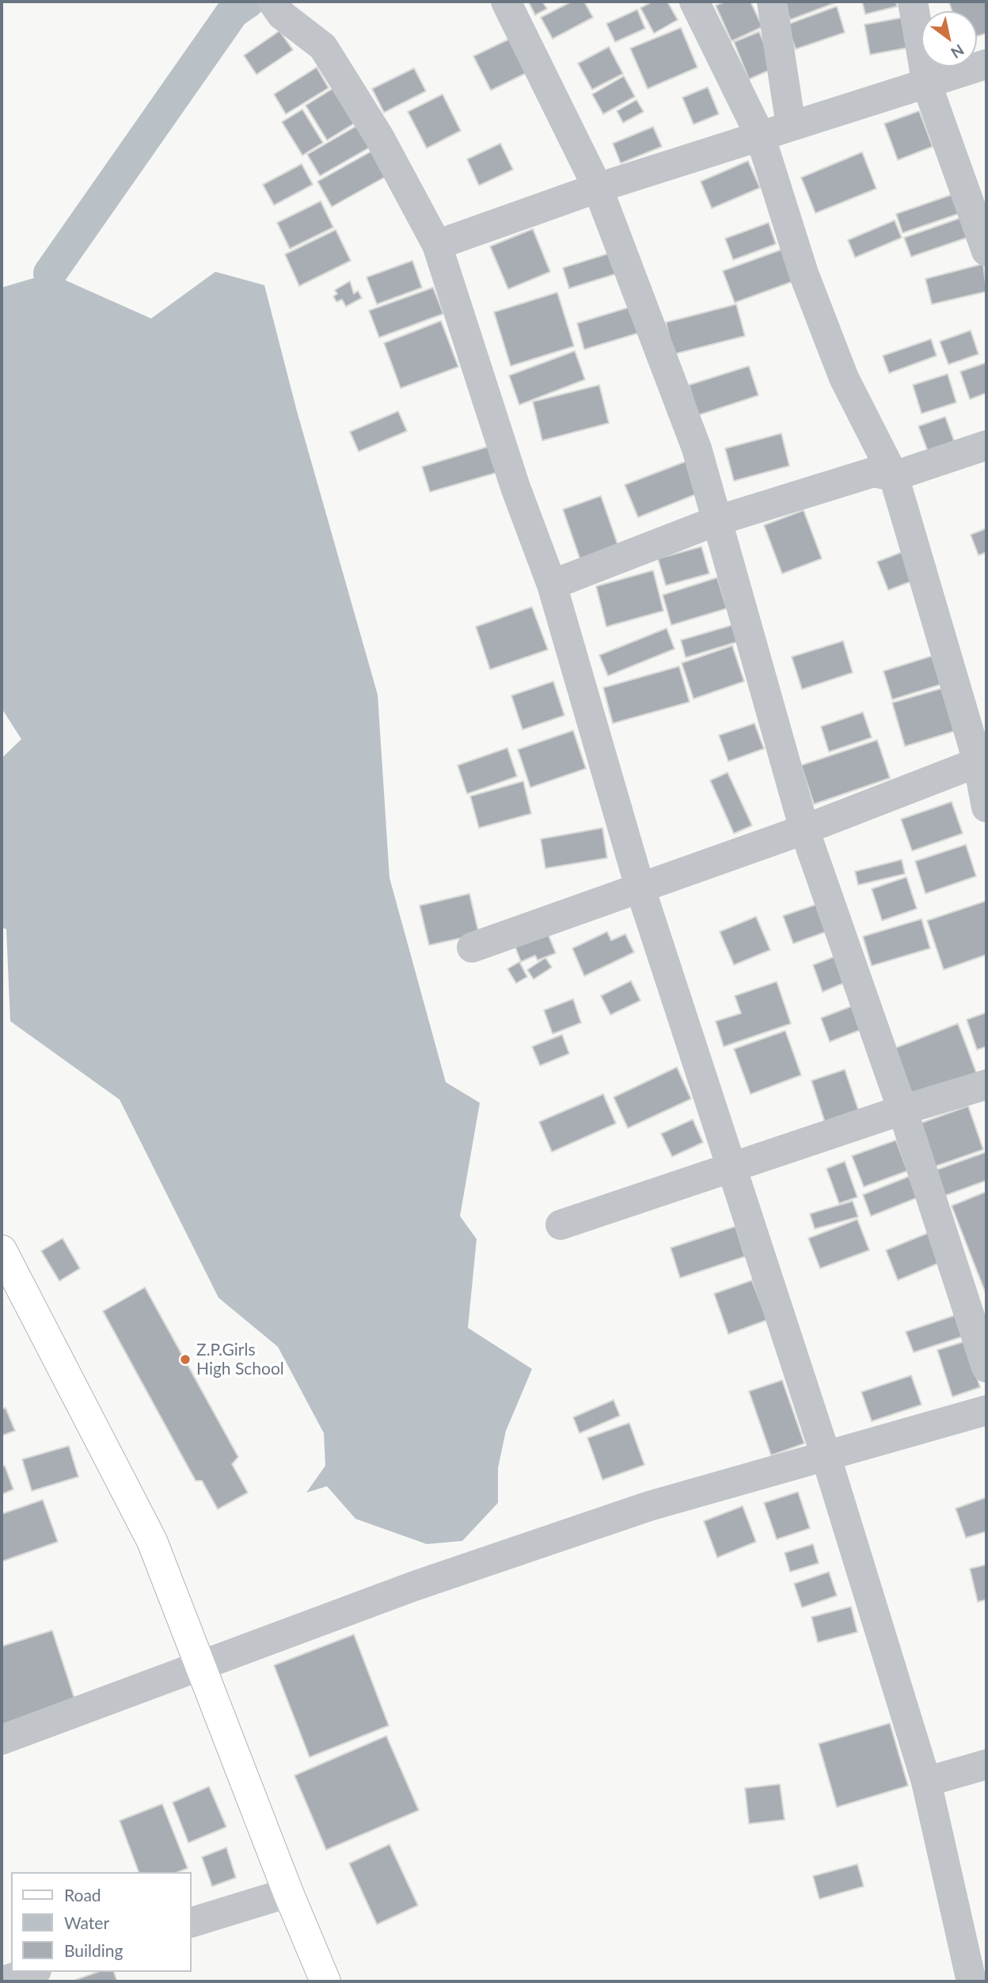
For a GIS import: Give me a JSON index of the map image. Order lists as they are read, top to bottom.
{
  "places": ["Z.P.Girls High School"],
  "legend": ["Road", "Water", "Building"],
  "north": "bottom right"
}
